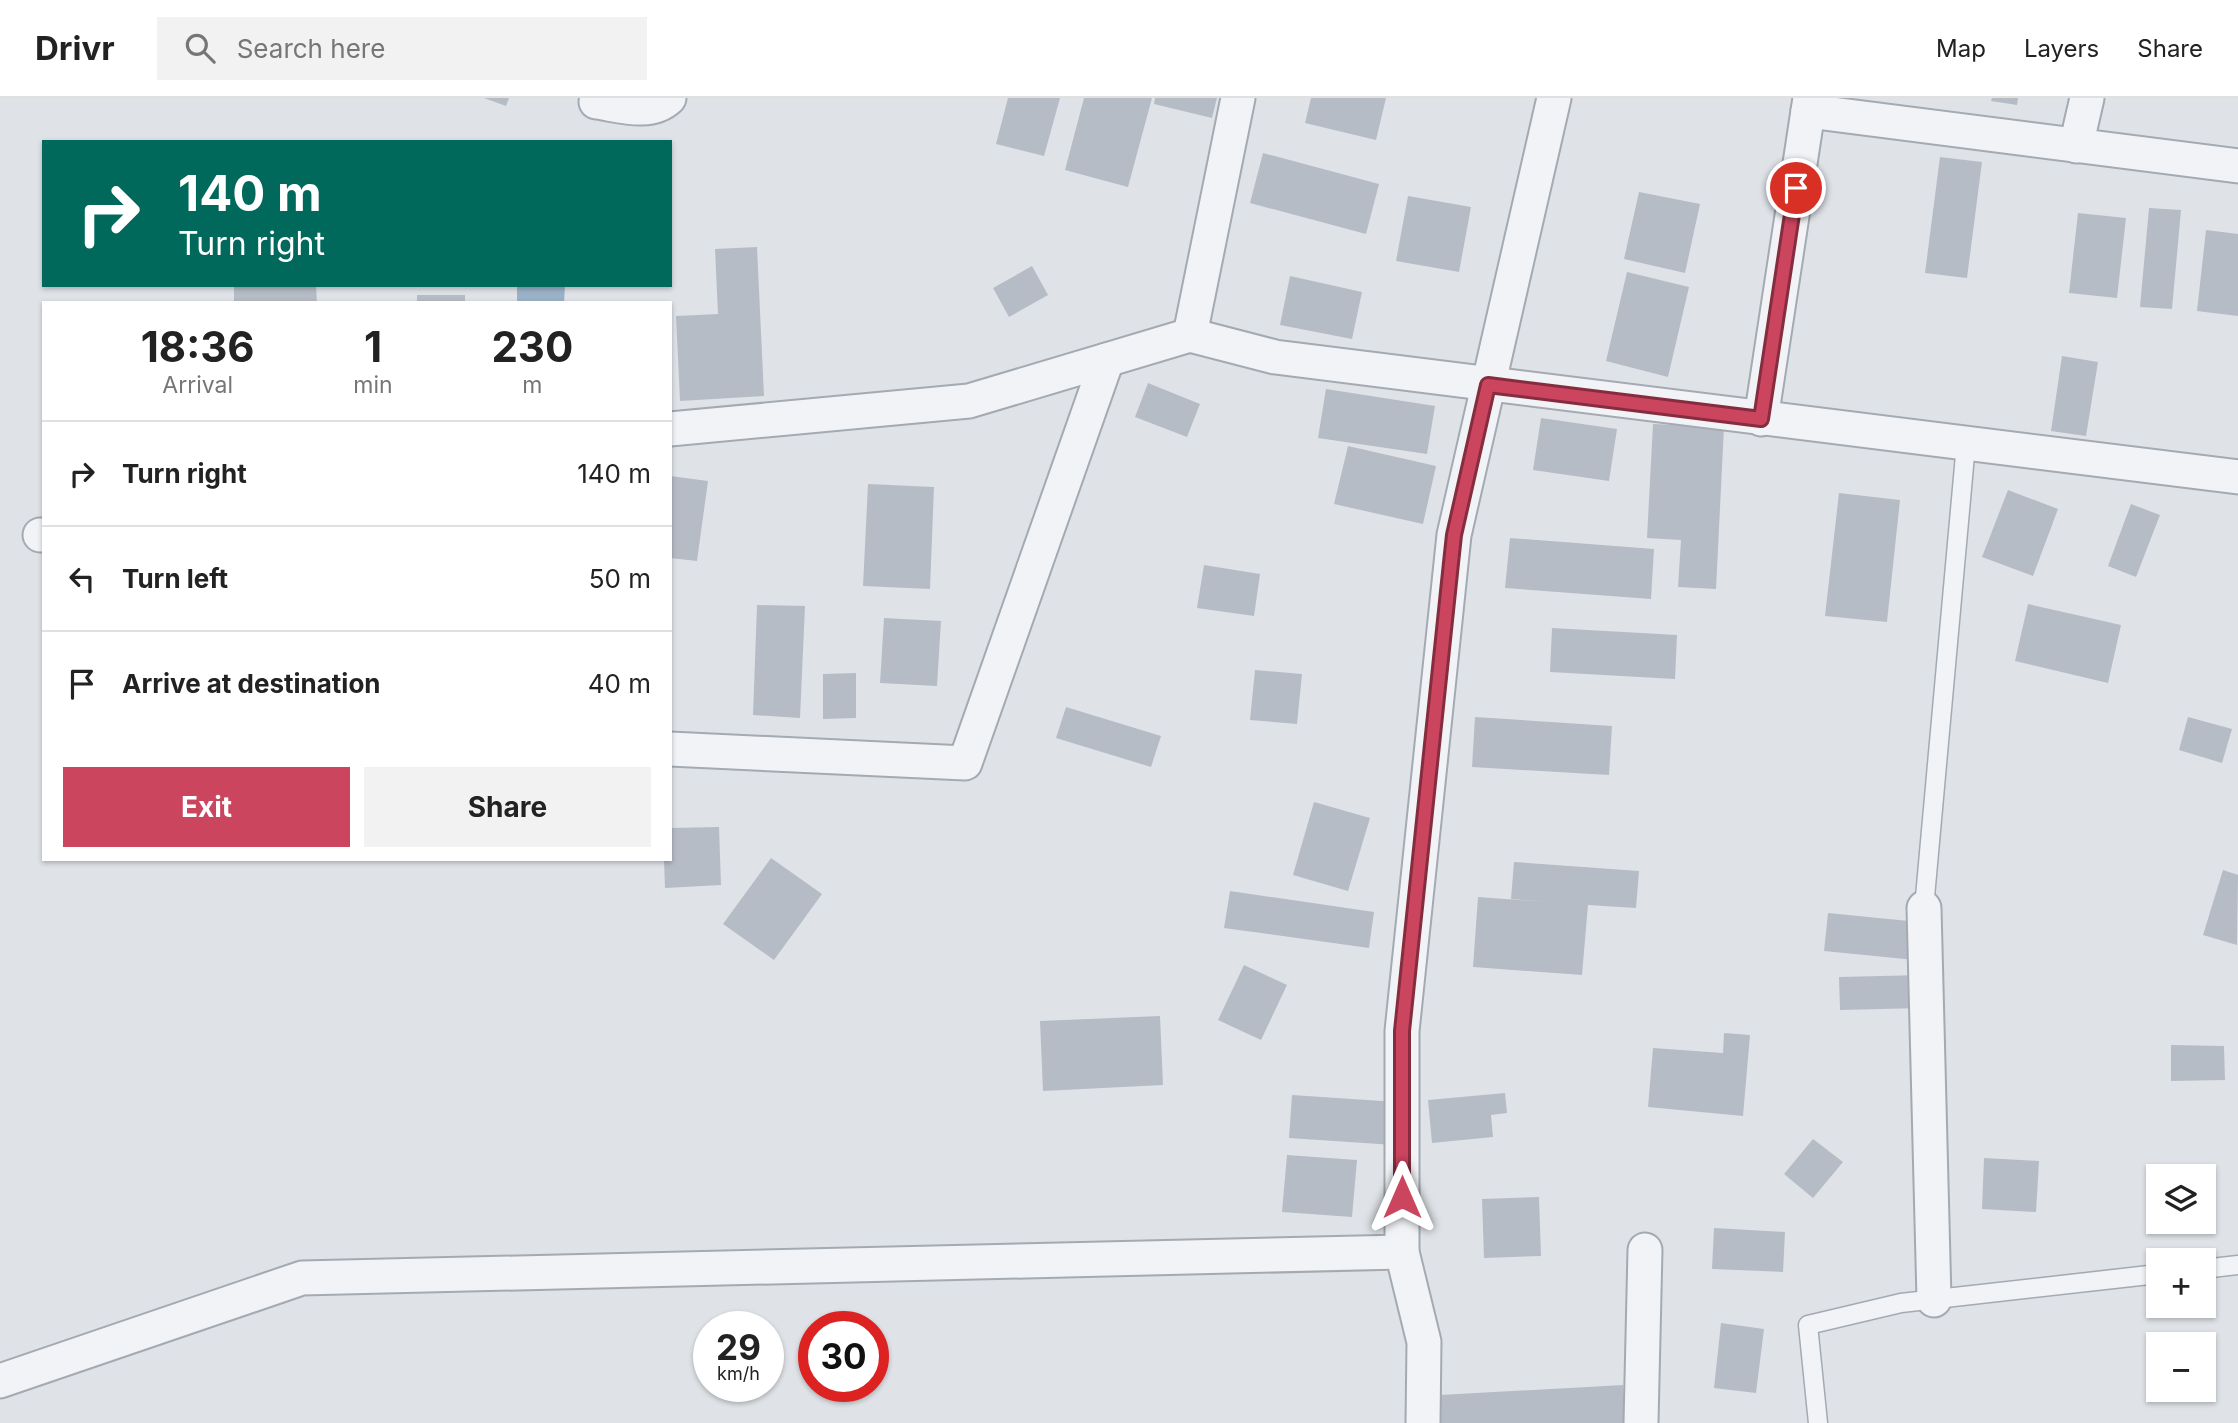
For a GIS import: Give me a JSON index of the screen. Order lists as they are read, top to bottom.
{
  "page": {
    "header": "Drivr",
    "search": "Search here",
    "nav": ["Map", "Layers", "Share"],
    "turn": ["140 m", "Turn right"],
    "eta": [
      "18:36",
      "Arrival",
      "1",
      "min",
      "230",
      "m"
    ],
    "list": [
      {
        "name": "Turn right",
        "value": "140 m"
      },
      {
        "name": "Turn left",
        "value": "50 m"
      },
      {
        "name": "Arrive at destination",
        "value": "40 m"
      }
    ],
    "buttons": ["Exit", "Share"],
    "map_buttons": ["+", "−"],
    "speed": "29 km/h",
    "limit": "30"
  }
}
